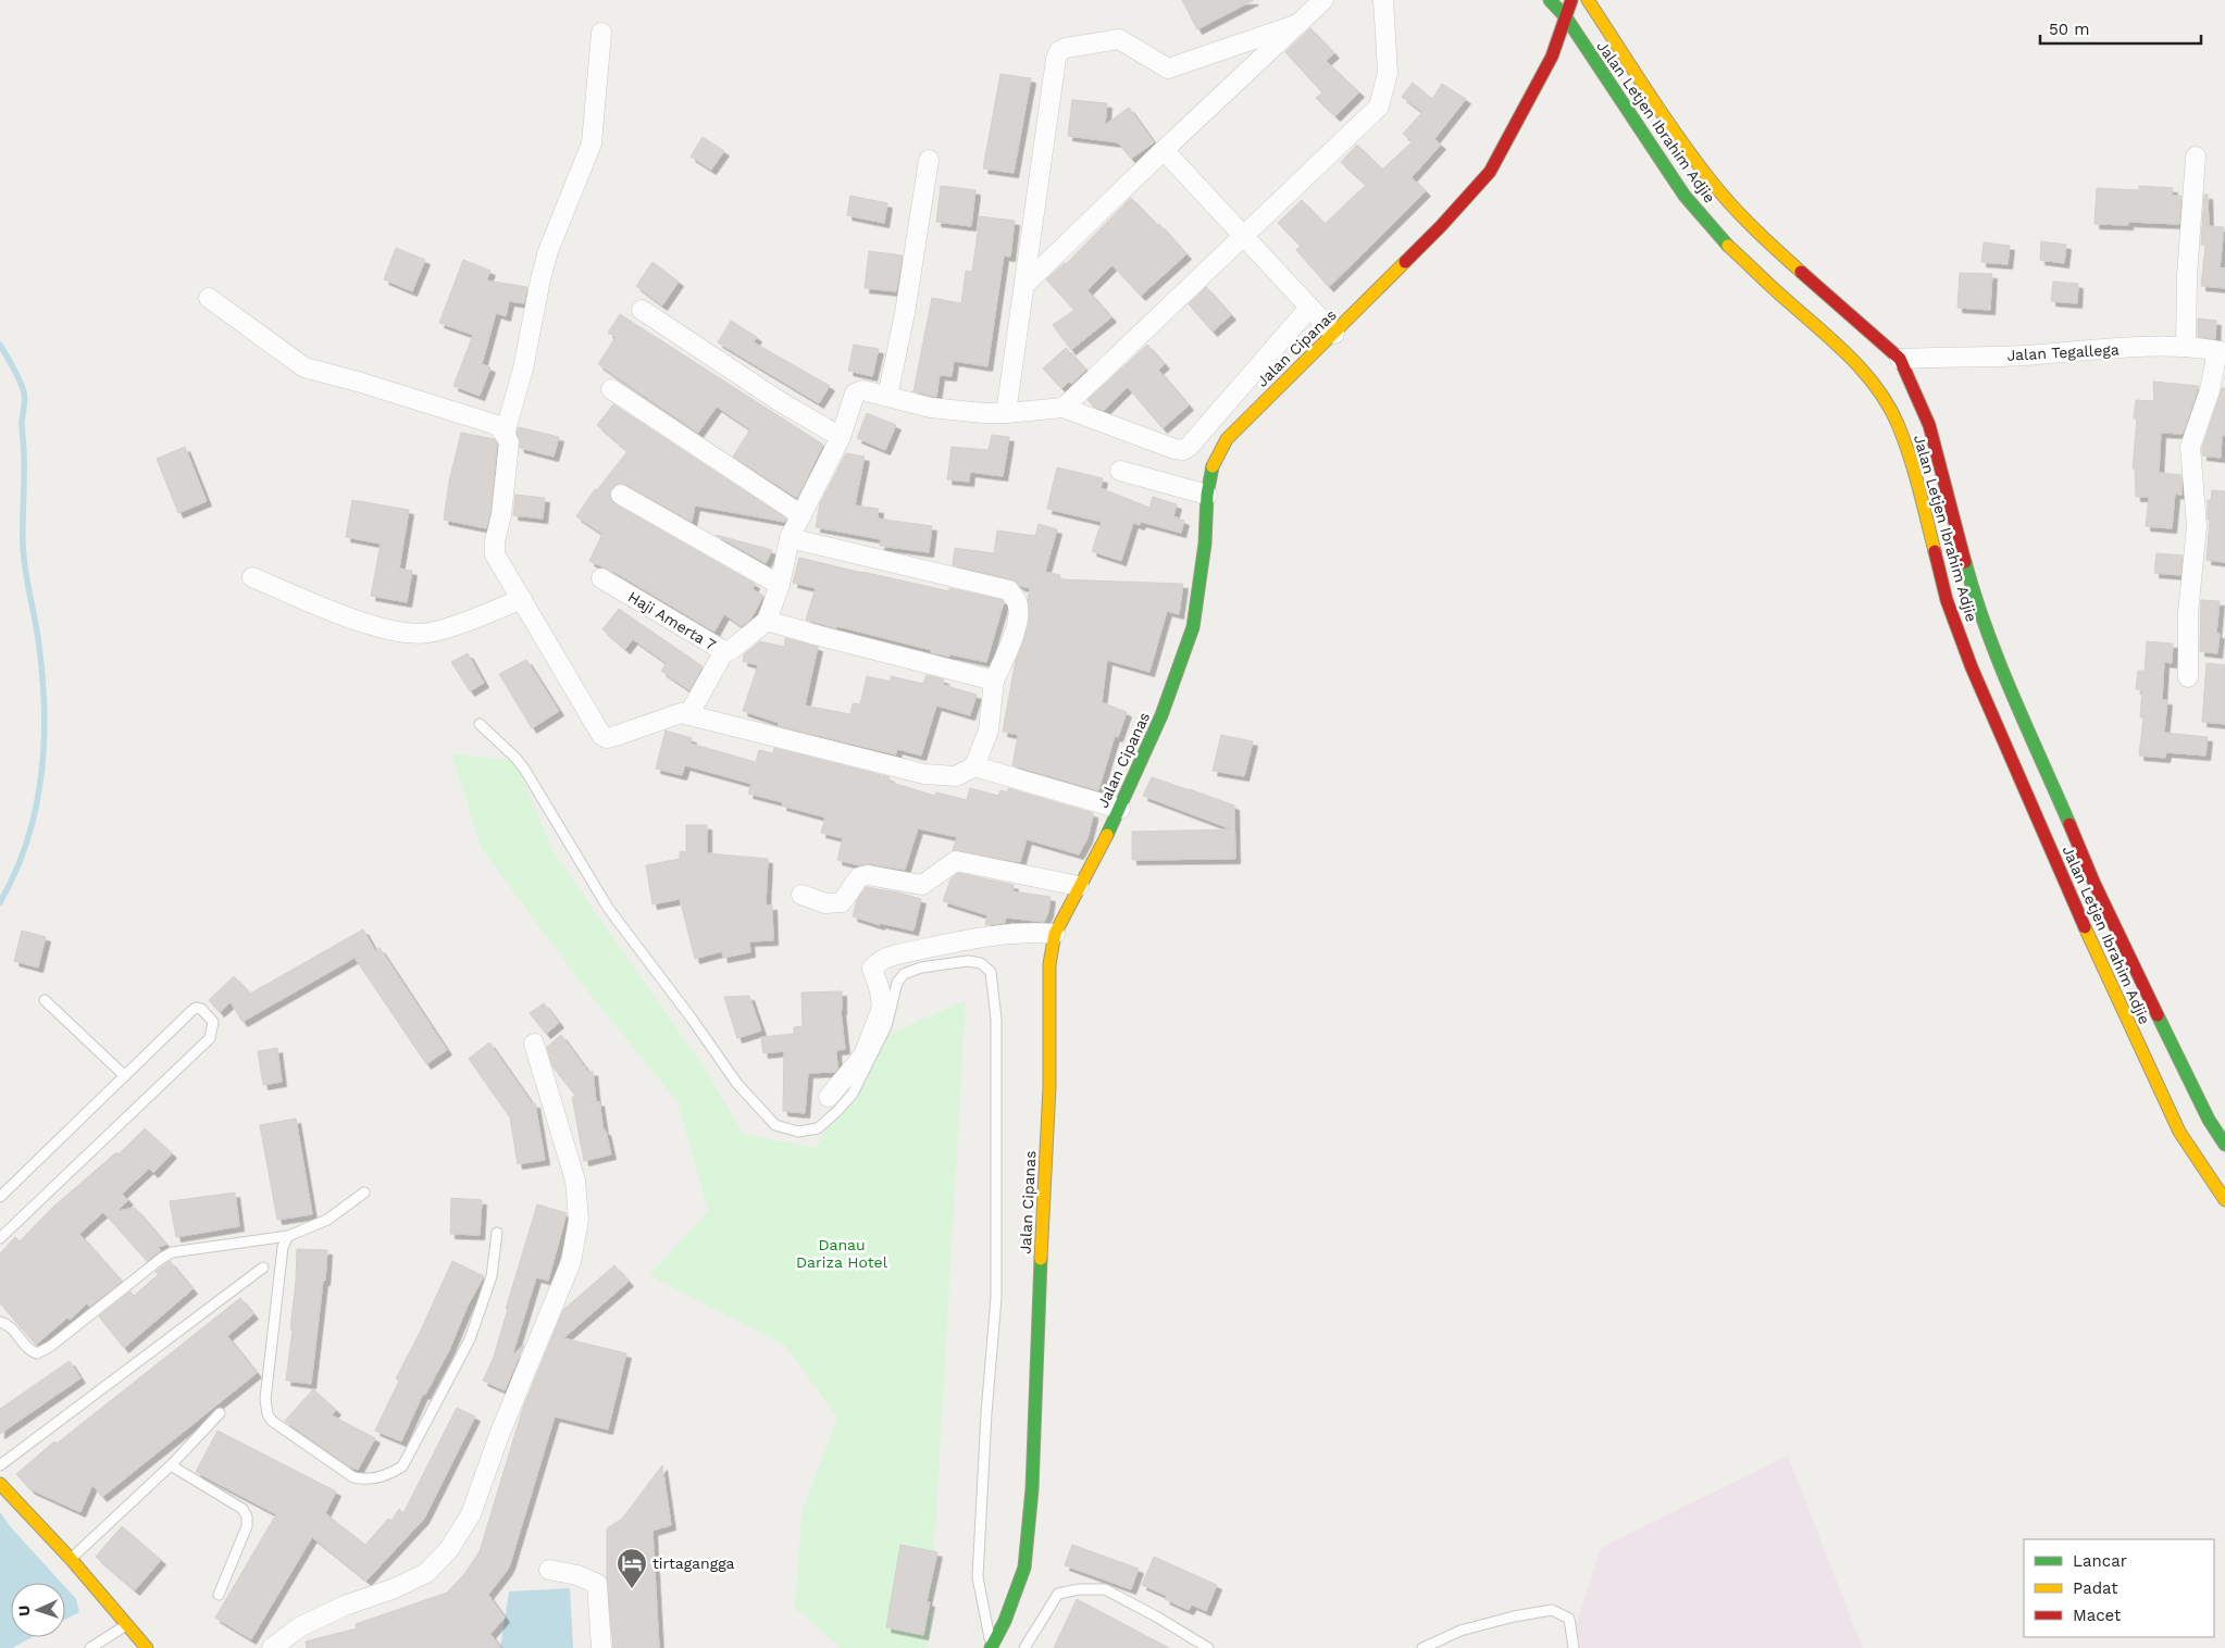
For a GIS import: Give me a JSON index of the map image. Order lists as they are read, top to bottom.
{
  "streets": {
    "street": [
      "Jalan Letjen Ibrahim Adjie",
      "Jalan Cipanas",
      "Jalan Tegallega",
      "Haji Amerta 7"
    ]
  },
  "crossings": [
    ["Jalan Letjen Ibrahim Adjie", "Jalan Cipanas"],
    ["Jalan Letjen Ibrahim Adjie", "Jalan Tegallega"]
  ],
  "parks": ["Danau Dariza Hotel"],
  "places": {
    "hotel": ["tirtagangga"]
  },
  "legend": ["Lancar", "Padat", "Macet"],
  "scale_bar": "50 m",
  "north": "left"
}
